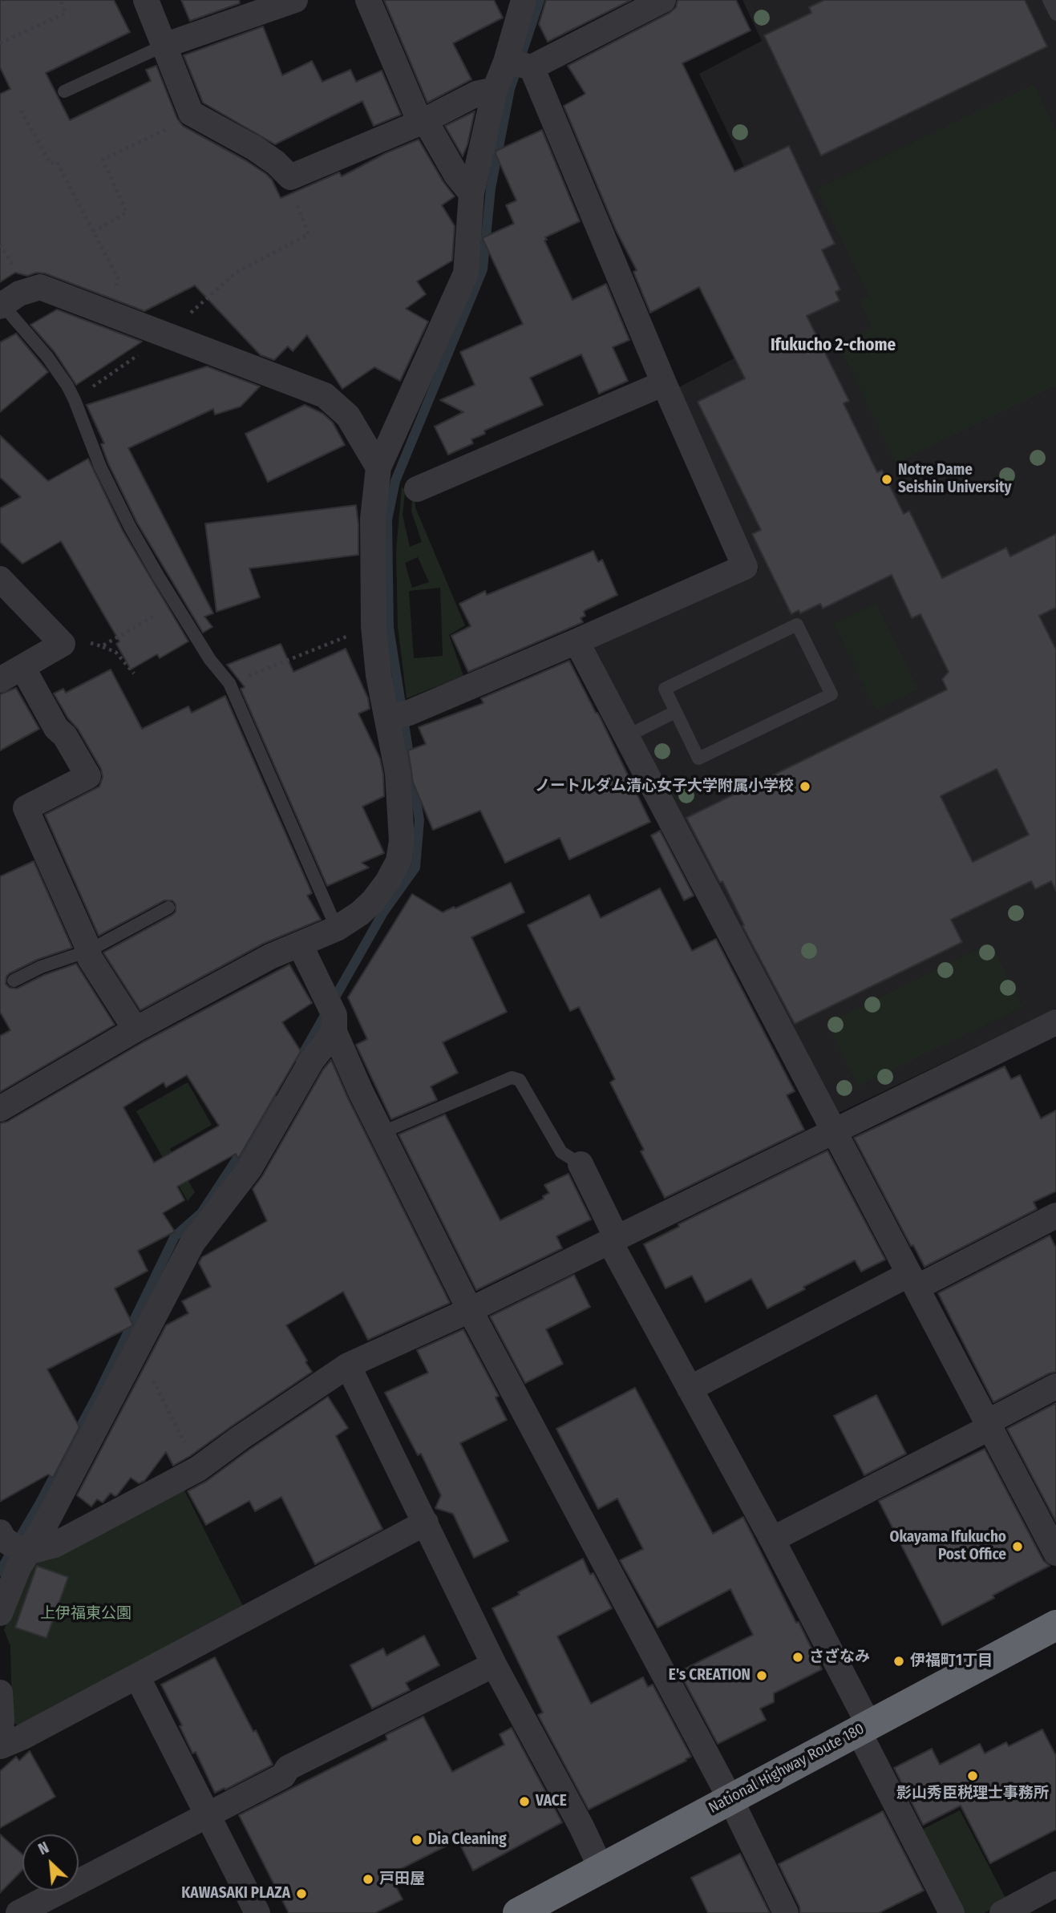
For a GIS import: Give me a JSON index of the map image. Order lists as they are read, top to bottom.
{
  "streets": {
    "highway": ["National Highway Route 180"]
  },
  "districts": ["Ifukucho 2-chome"],
  "parks": ["上伊福東公園"],
  "places": [
    "Notre Dame Seishin University",
    "ノートルダム清心女子大学附属小学校",
    "Okayama Ifukucho Post Office",
    "さざなみ",
    "伊福町1丁目",
    "E's CREATION",
    "影山秀臣税理士事務所",
    "VACE",
    "Dia Cleaning",
    "戸田屋",
    "KAWASAKI PLAZA"
  ],
  "north": "top left"
}
